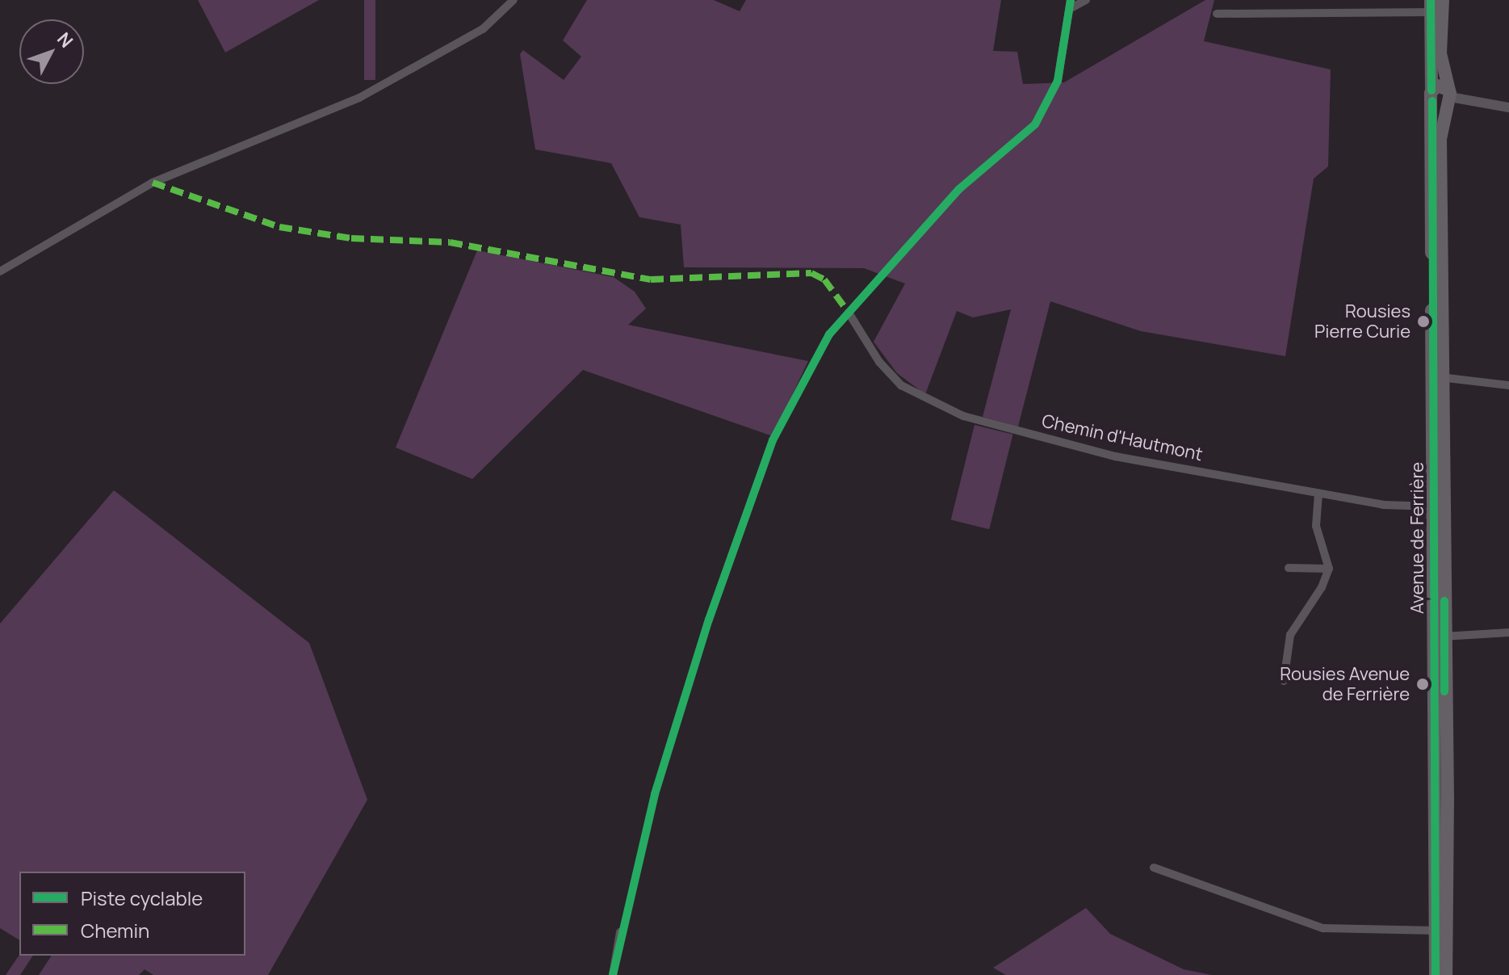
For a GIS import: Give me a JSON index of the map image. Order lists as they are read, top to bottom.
{
  "streets": {
    "main road": ["Avenue de Ferrière"],
    "street": ["Chemin d'Hautmont"]
  },
  "crossings": [
    ["Chemin d'Hautmont", "Avenue de Ferrière"]
  ],
  "places": ["Rousies Pierre Curie", "Rousies Avenue de Ferrière"],
  "legend": ["Piste cyclable", "Chemin"],
  "north": "top right"
}
